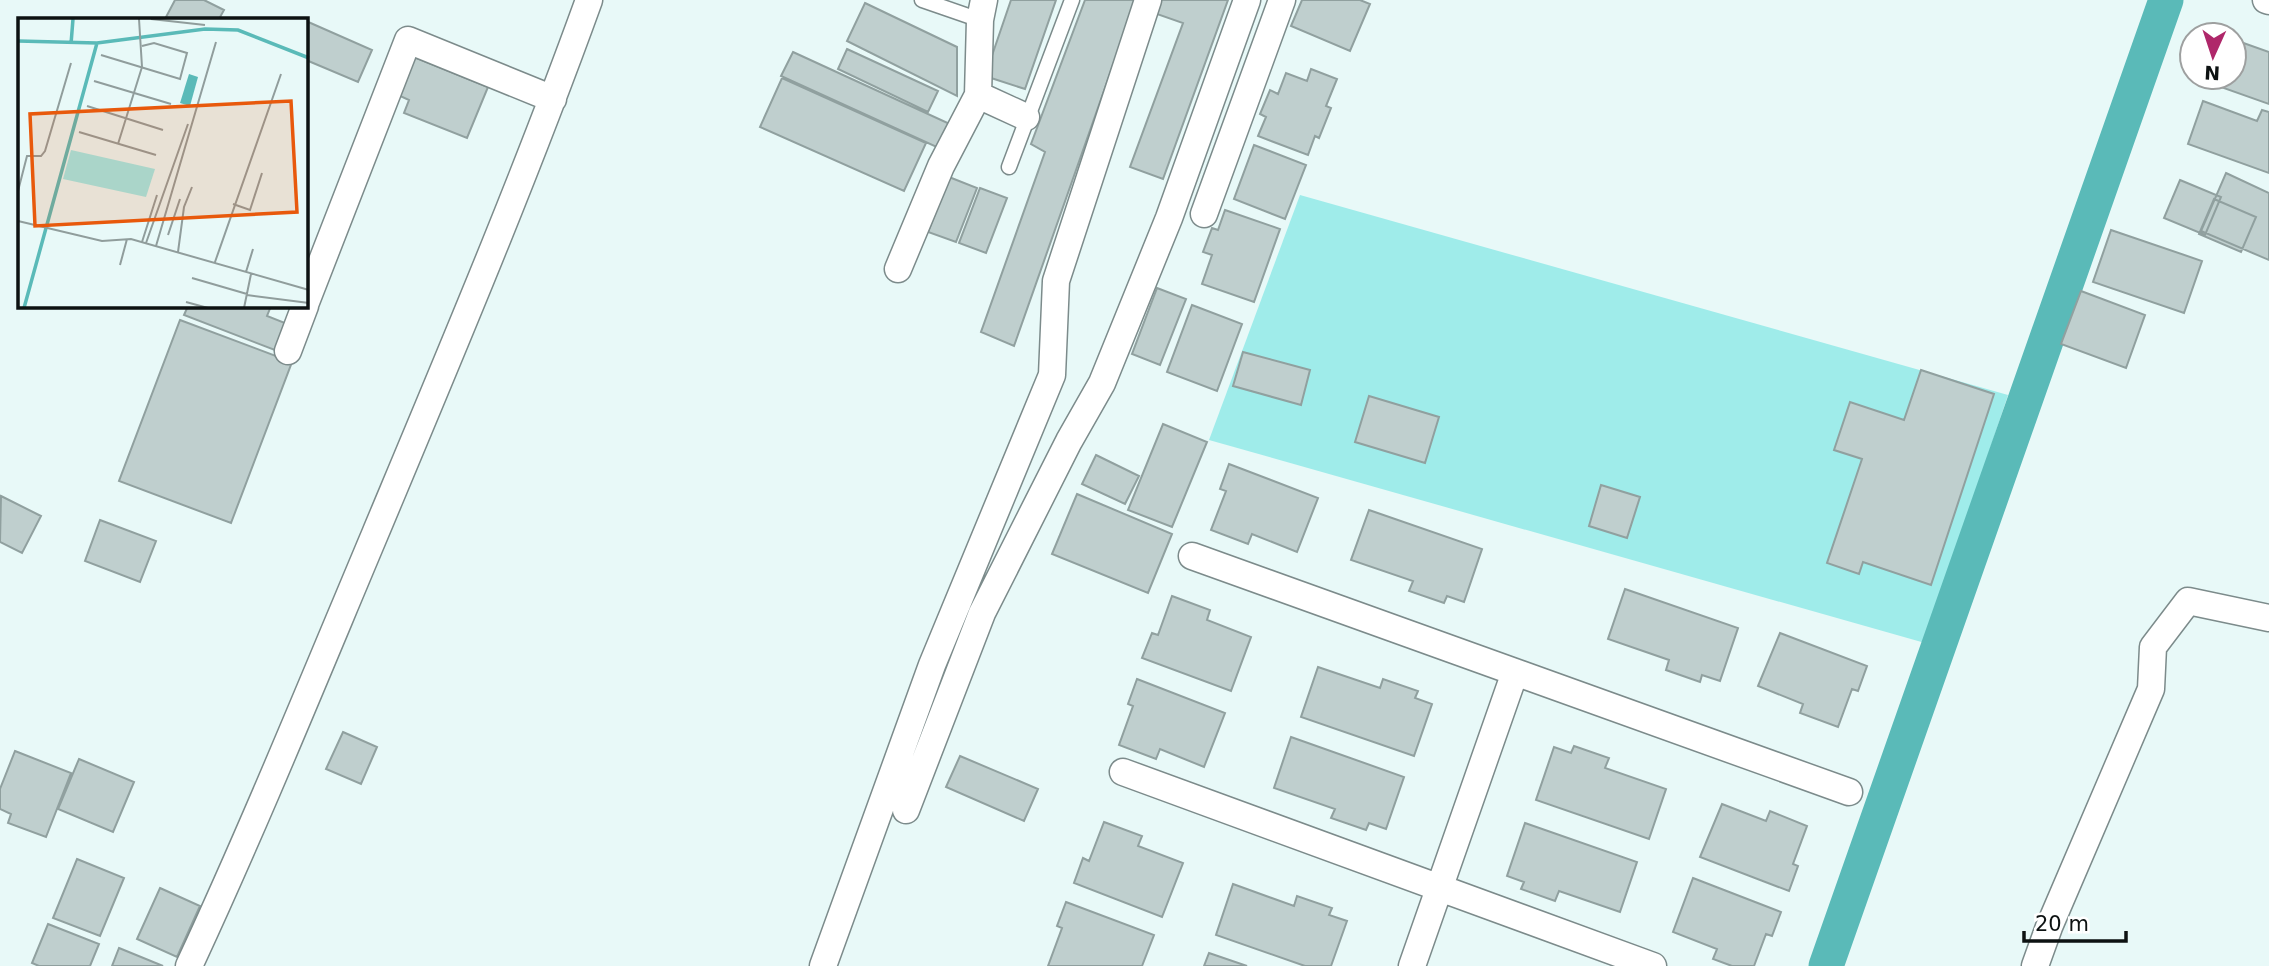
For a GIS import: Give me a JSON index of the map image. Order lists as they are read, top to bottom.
{
  "scale_bar": "20 m",
  "north": "bottom"
}
